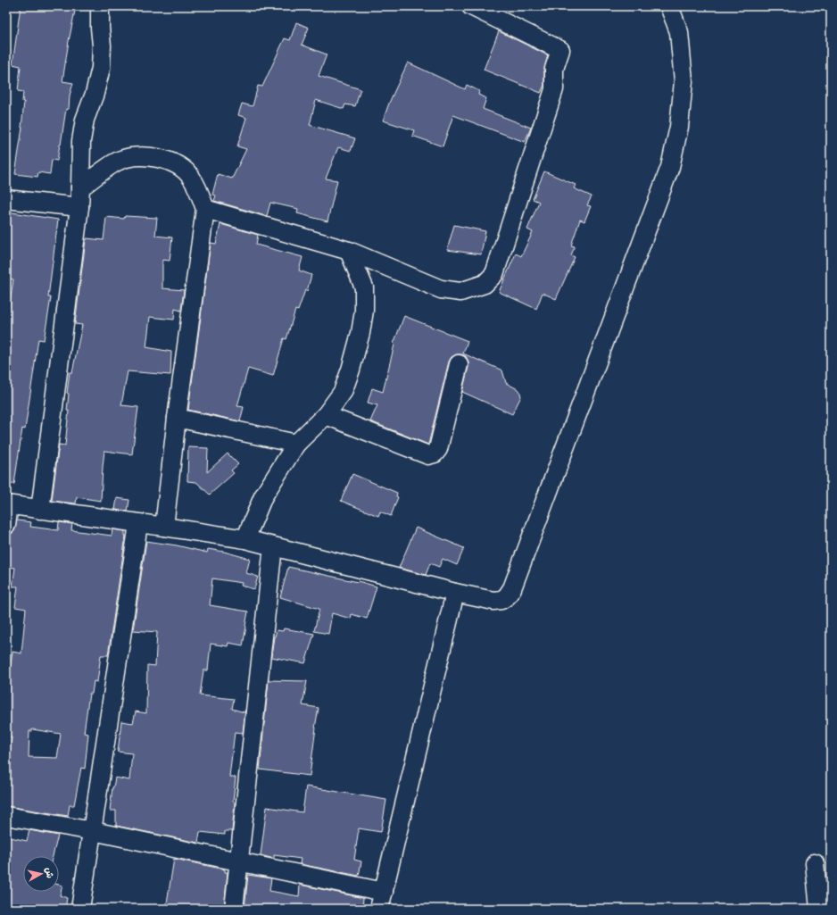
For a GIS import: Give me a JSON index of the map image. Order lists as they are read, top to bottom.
{
  "north": "right"
}
